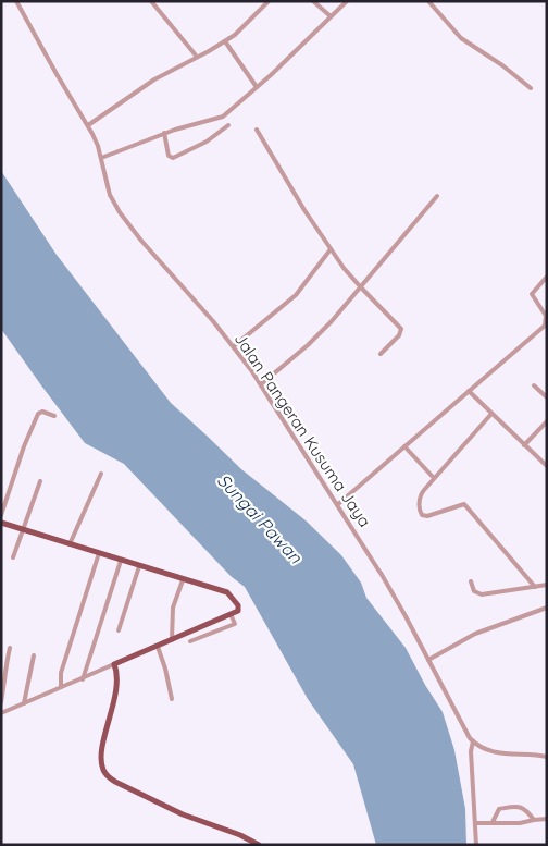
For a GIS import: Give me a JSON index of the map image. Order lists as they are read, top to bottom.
{
  "streets": {
    "street": ["Jalan Pangeran Kusuma Jaya"]
  },
  "water": ["Sungai Pawan"]
}
